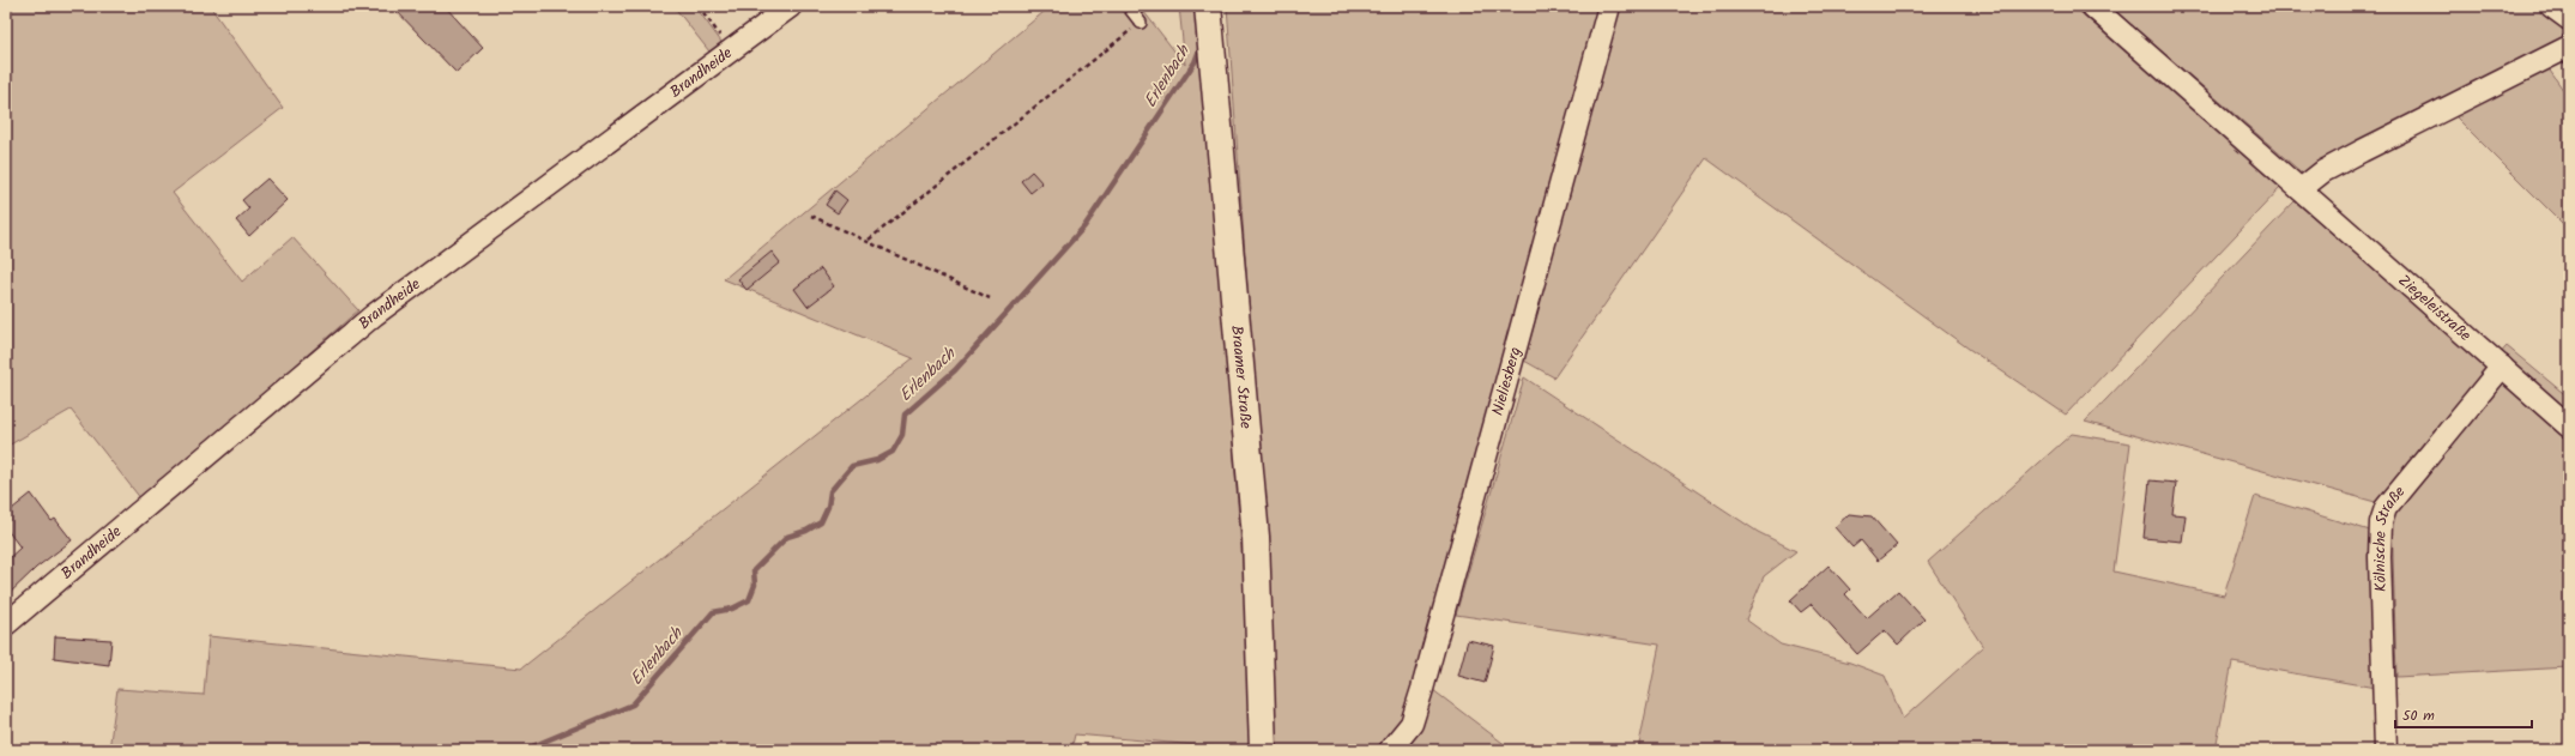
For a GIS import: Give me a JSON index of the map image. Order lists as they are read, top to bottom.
{
  "streets": {
    "street": [
      "Brandheide",
      "Ziegeleistraße",
      "Braamer Straße",
      "Nieliesberg",
      "Kölnische Straße"
    ]
  },
  "crossings": [
    ["Ziegeleistraße", "Kölnische Straße"]
  ],
  "water": ["Erlenbach"],
  "scale_bar": "50 m"
}
